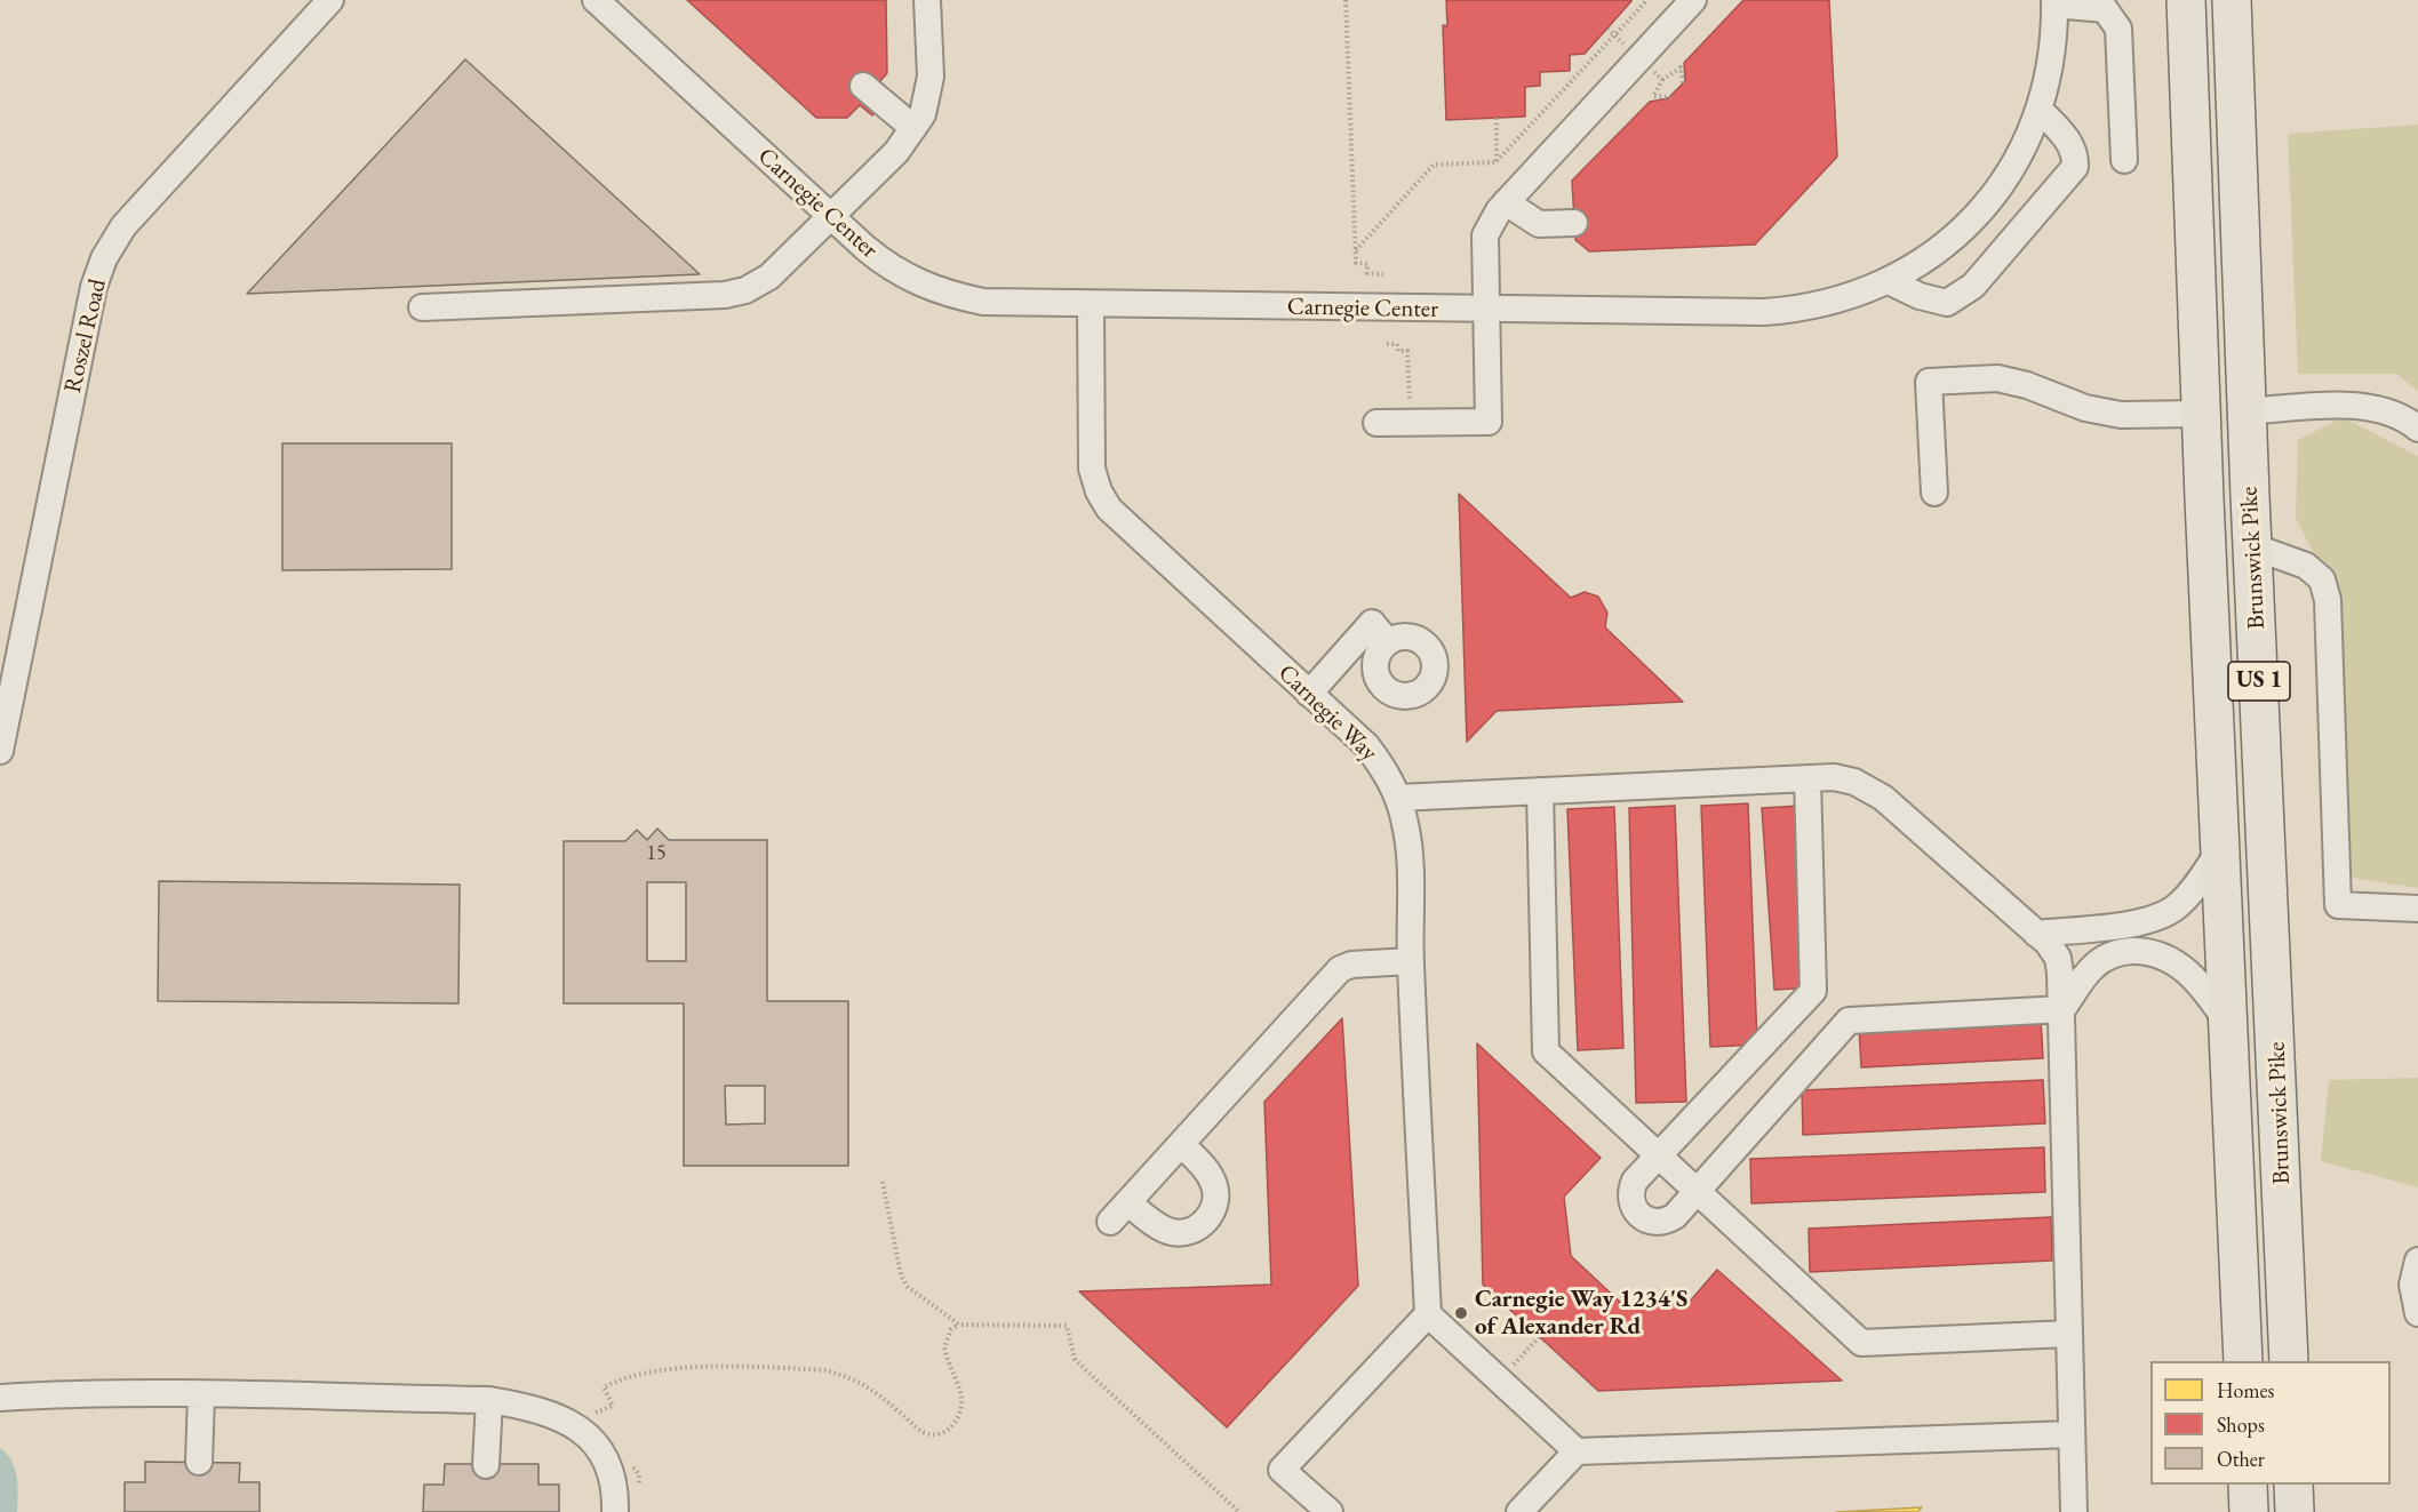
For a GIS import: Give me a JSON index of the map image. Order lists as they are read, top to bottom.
{
  "streets": {
    "highway": ["Brunswick Pike", "US 1"],
    "street": ["Carnegie Center", "Roszel Road", "Carnegie Way"]
  },
  "crossings": [
    ["Carnegie Center", "Carnegie Way"]
  ],
  "places": ["Carnegie Way 1234'S of Alexander Rd"],
  "house_numbers": ["15"],
  "legend": ["Homes", "Shops", "Other"]
}
